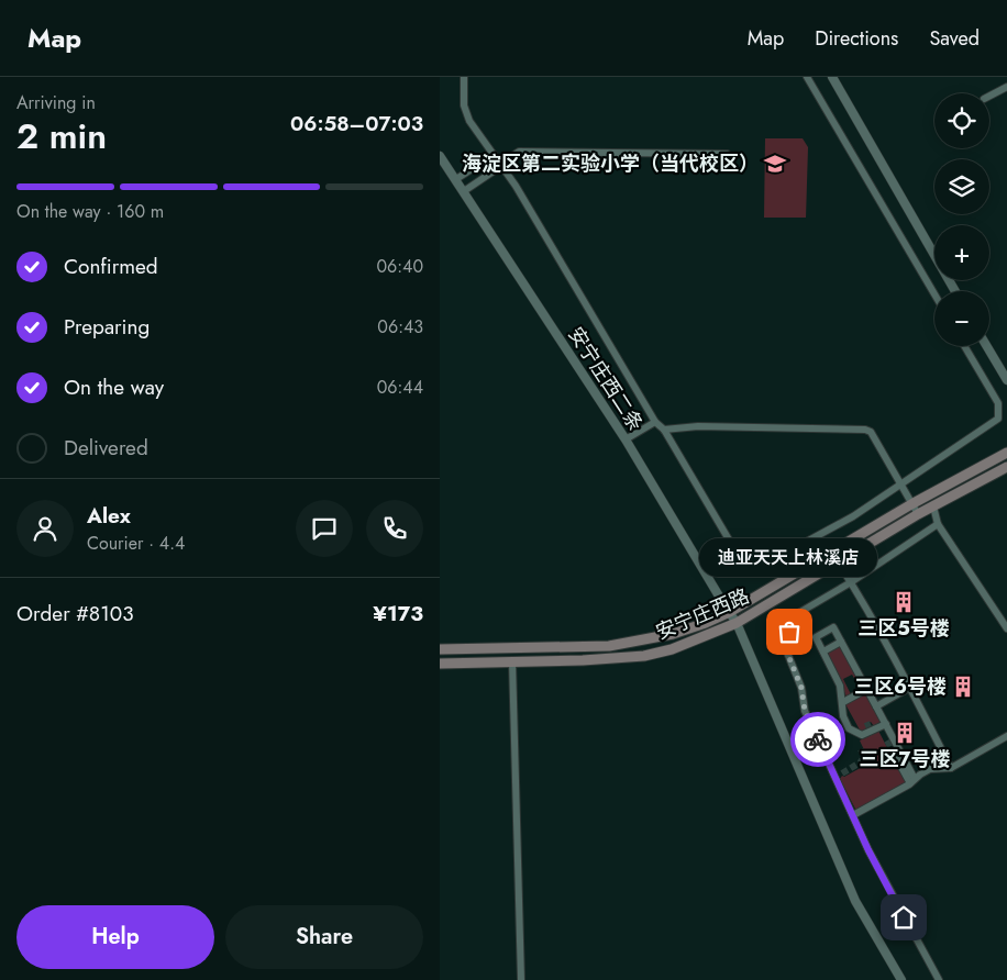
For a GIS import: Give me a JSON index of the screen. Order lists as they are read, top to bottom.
{
  "streets": {
    "main road": ["安宁庄西路"],
    "street": ["安宁庄西二条"]
  },
  "crossings": [
    ["安宁庄西二条", "安宁庄西路"]
  ],
  "places": {
    "school or university": ["海淀区第二实验小学（当代校区）"],
    "building": ["三区5号楼", "三区6号楼", "三区7号楼"],
    "other": ["迪亚天天上林溪店"]
  },
  "page": {
    "header": "Map",
    "nav": ["Map", "Directions", "Saved"],
    "heading": ["2 min", "Arriving in", "06:58–07:03"],
    "panel": [
      "Alex",
      "Courier · 4.4",
      "Order #8103",
      "¥173"
    ],
    "map_buttons": ["+", "−"],
    "bar": "On the way · 160 m",
    "list": [
      ["Confirmed", "06:40"],
      ["Preparing", "06:43"],
      ["On the way", "06:44"],
      "Delivered"
    ],
    "bubble": "迪亚天天上林溪店",
    "buttons": ["Help", "Share"]
  }
}
